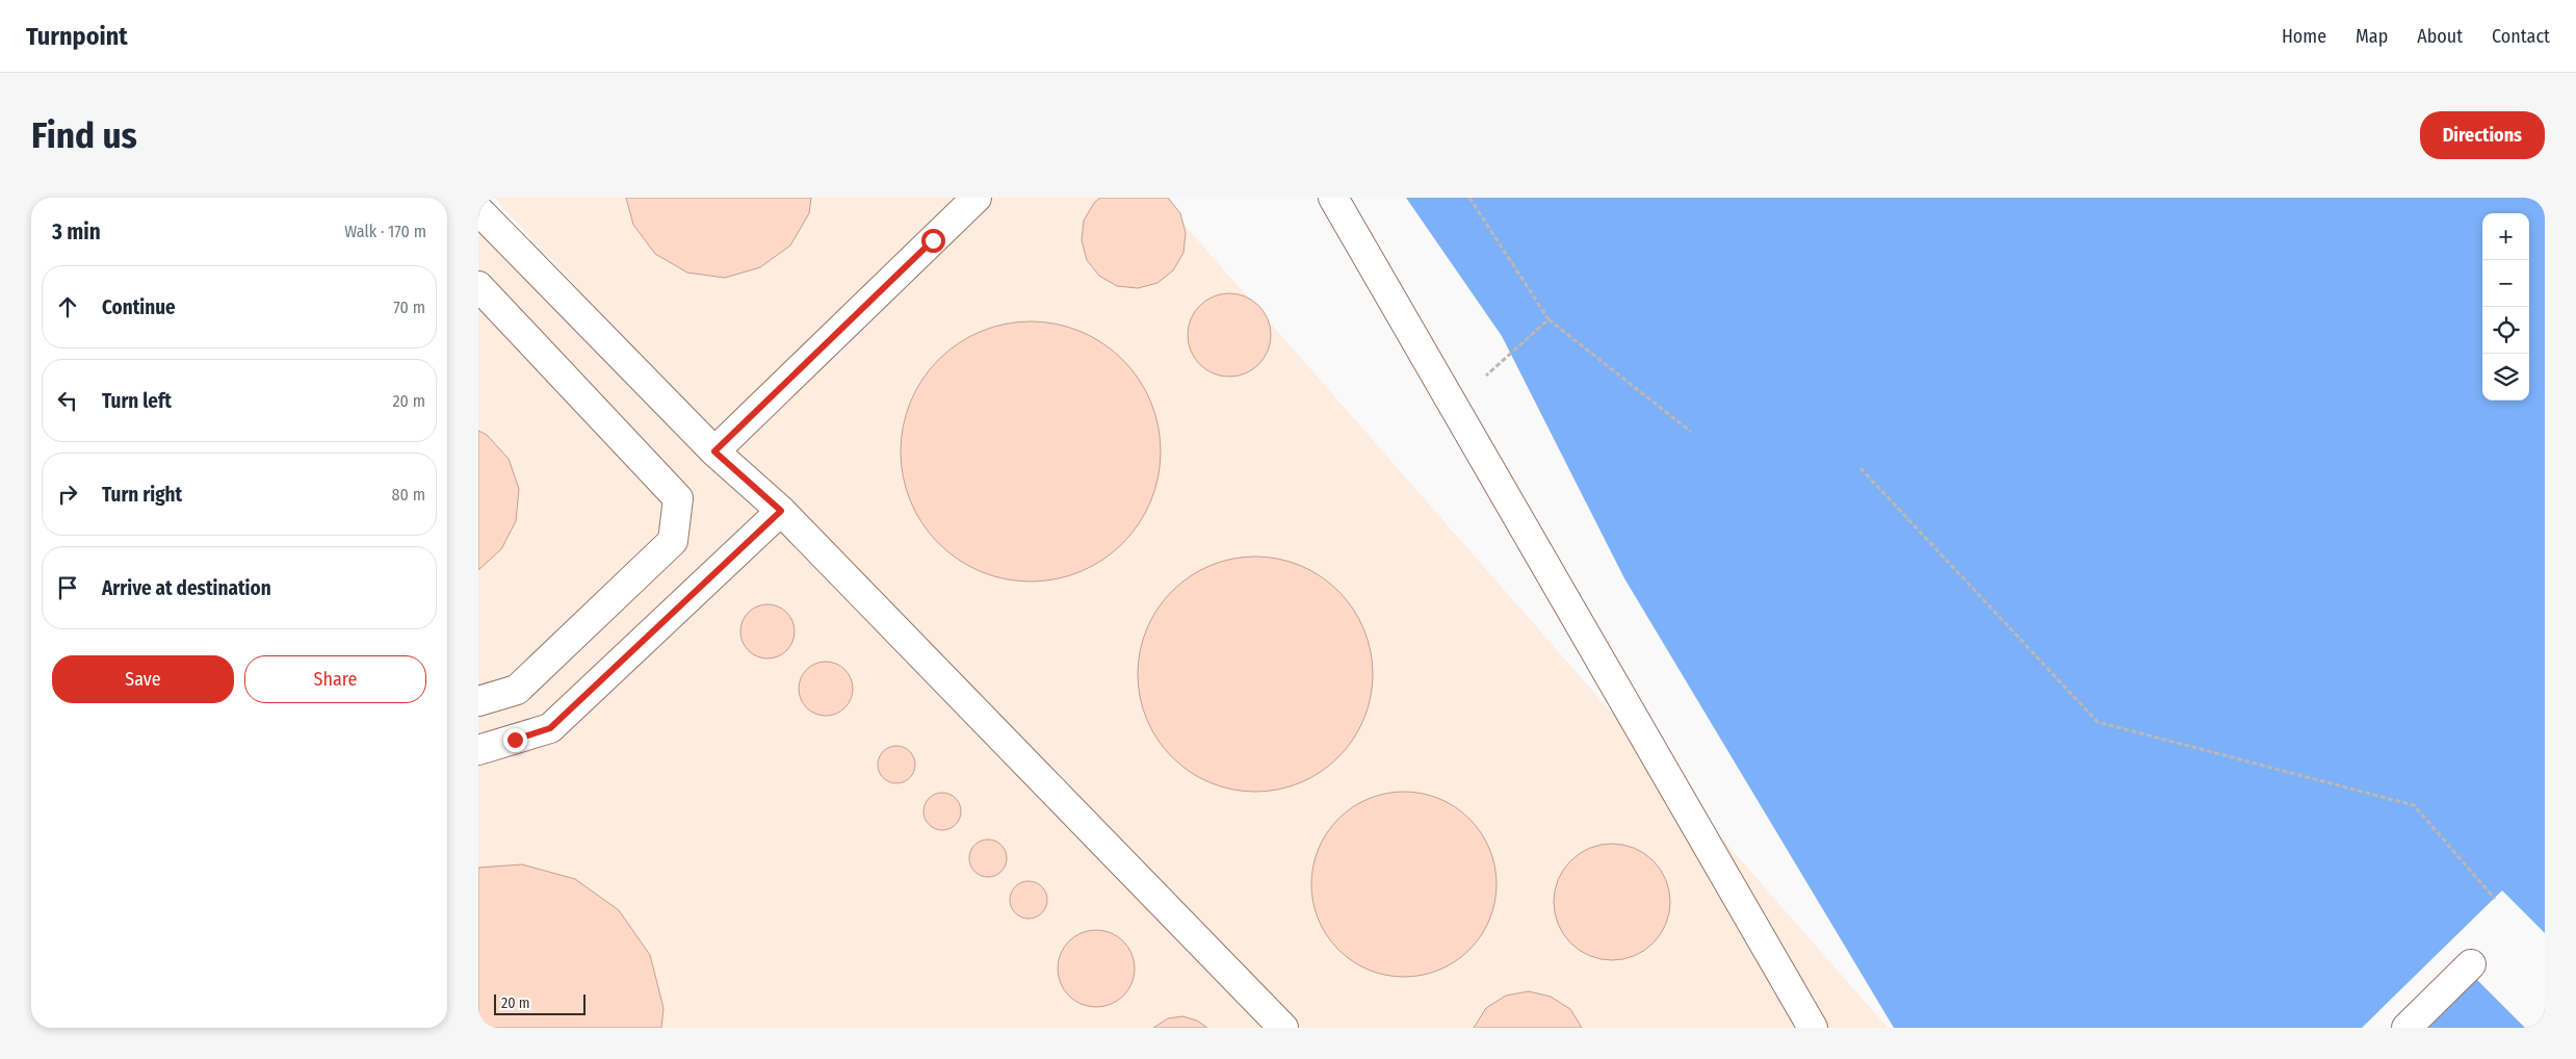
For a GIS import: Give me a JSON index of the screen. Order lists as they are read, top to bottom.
{
  "scale_bar": "20 m",
  "page": {
    "header": "Turnpoint",
    "nav": [
      "Home",
      "Map",
      "About",
      "Contact"
    ],
    "buttons": [
      "Directions",
      ["Save", "Share"]
    ],
    "title": "Find us",
    "heading": ["3 min", "Walk · 170 m"],
    "map_buttons": ["+", "−"],
    "list": [
      ["Continue", "70 m"],
      ["Turn left", "20 m"],
      ["Turn right", "80 m"],
      "Arrive at destination"
    ],
    "scale": "20 m"
  }
}
